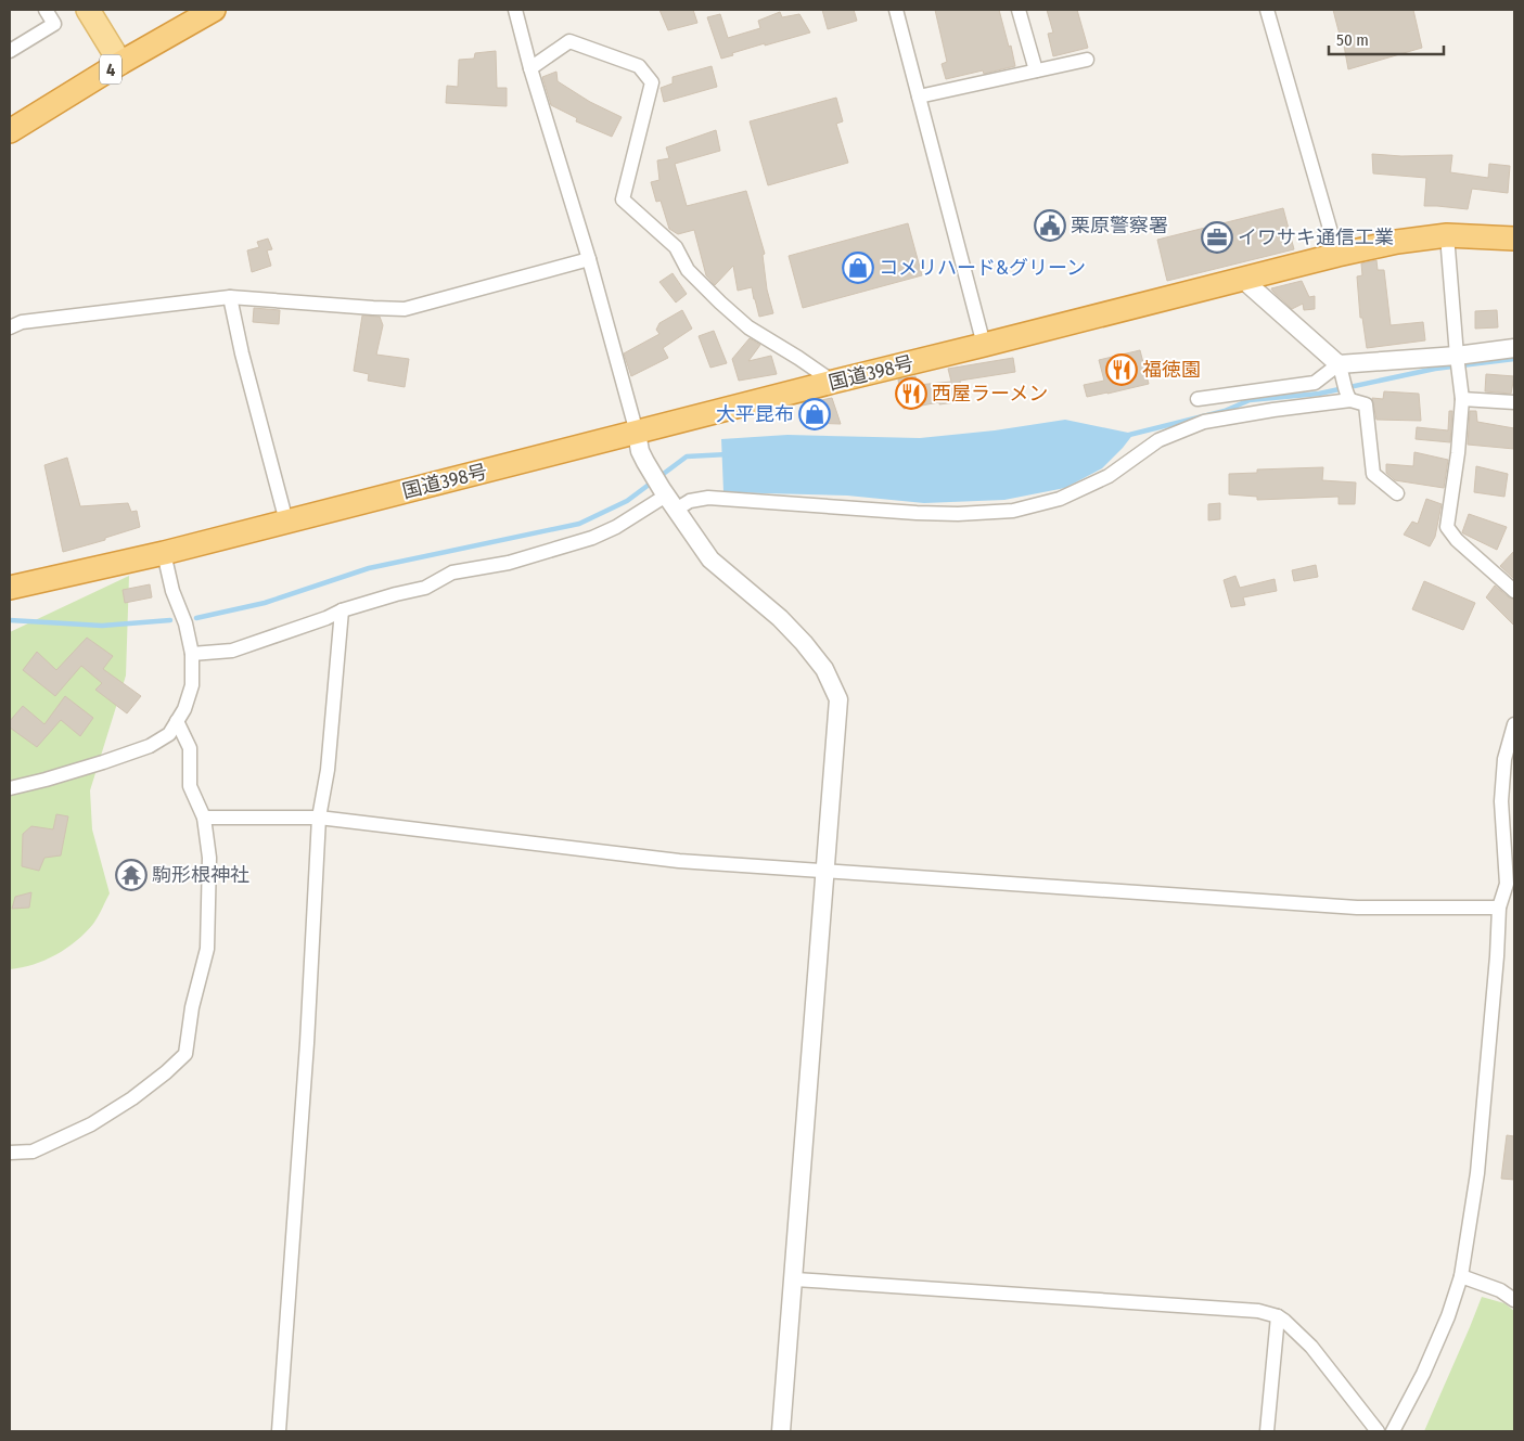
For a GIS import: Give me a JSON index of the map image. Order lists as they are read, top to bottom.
{
  "streets": {
    "highway": ["4", "国道398号"]
  },
  "places": {
    "public building": ["栗原警察署"],
    "office": ["イワサキ通信工業"],
    "shop": ["コメリハード&グリーン", "大平昆布"],
    "restaurant": ["福徳園", "西屋ラーメン"],
    "temple": ["駒形根神社"]
  },
  "scale_bar": "50 m"
}
